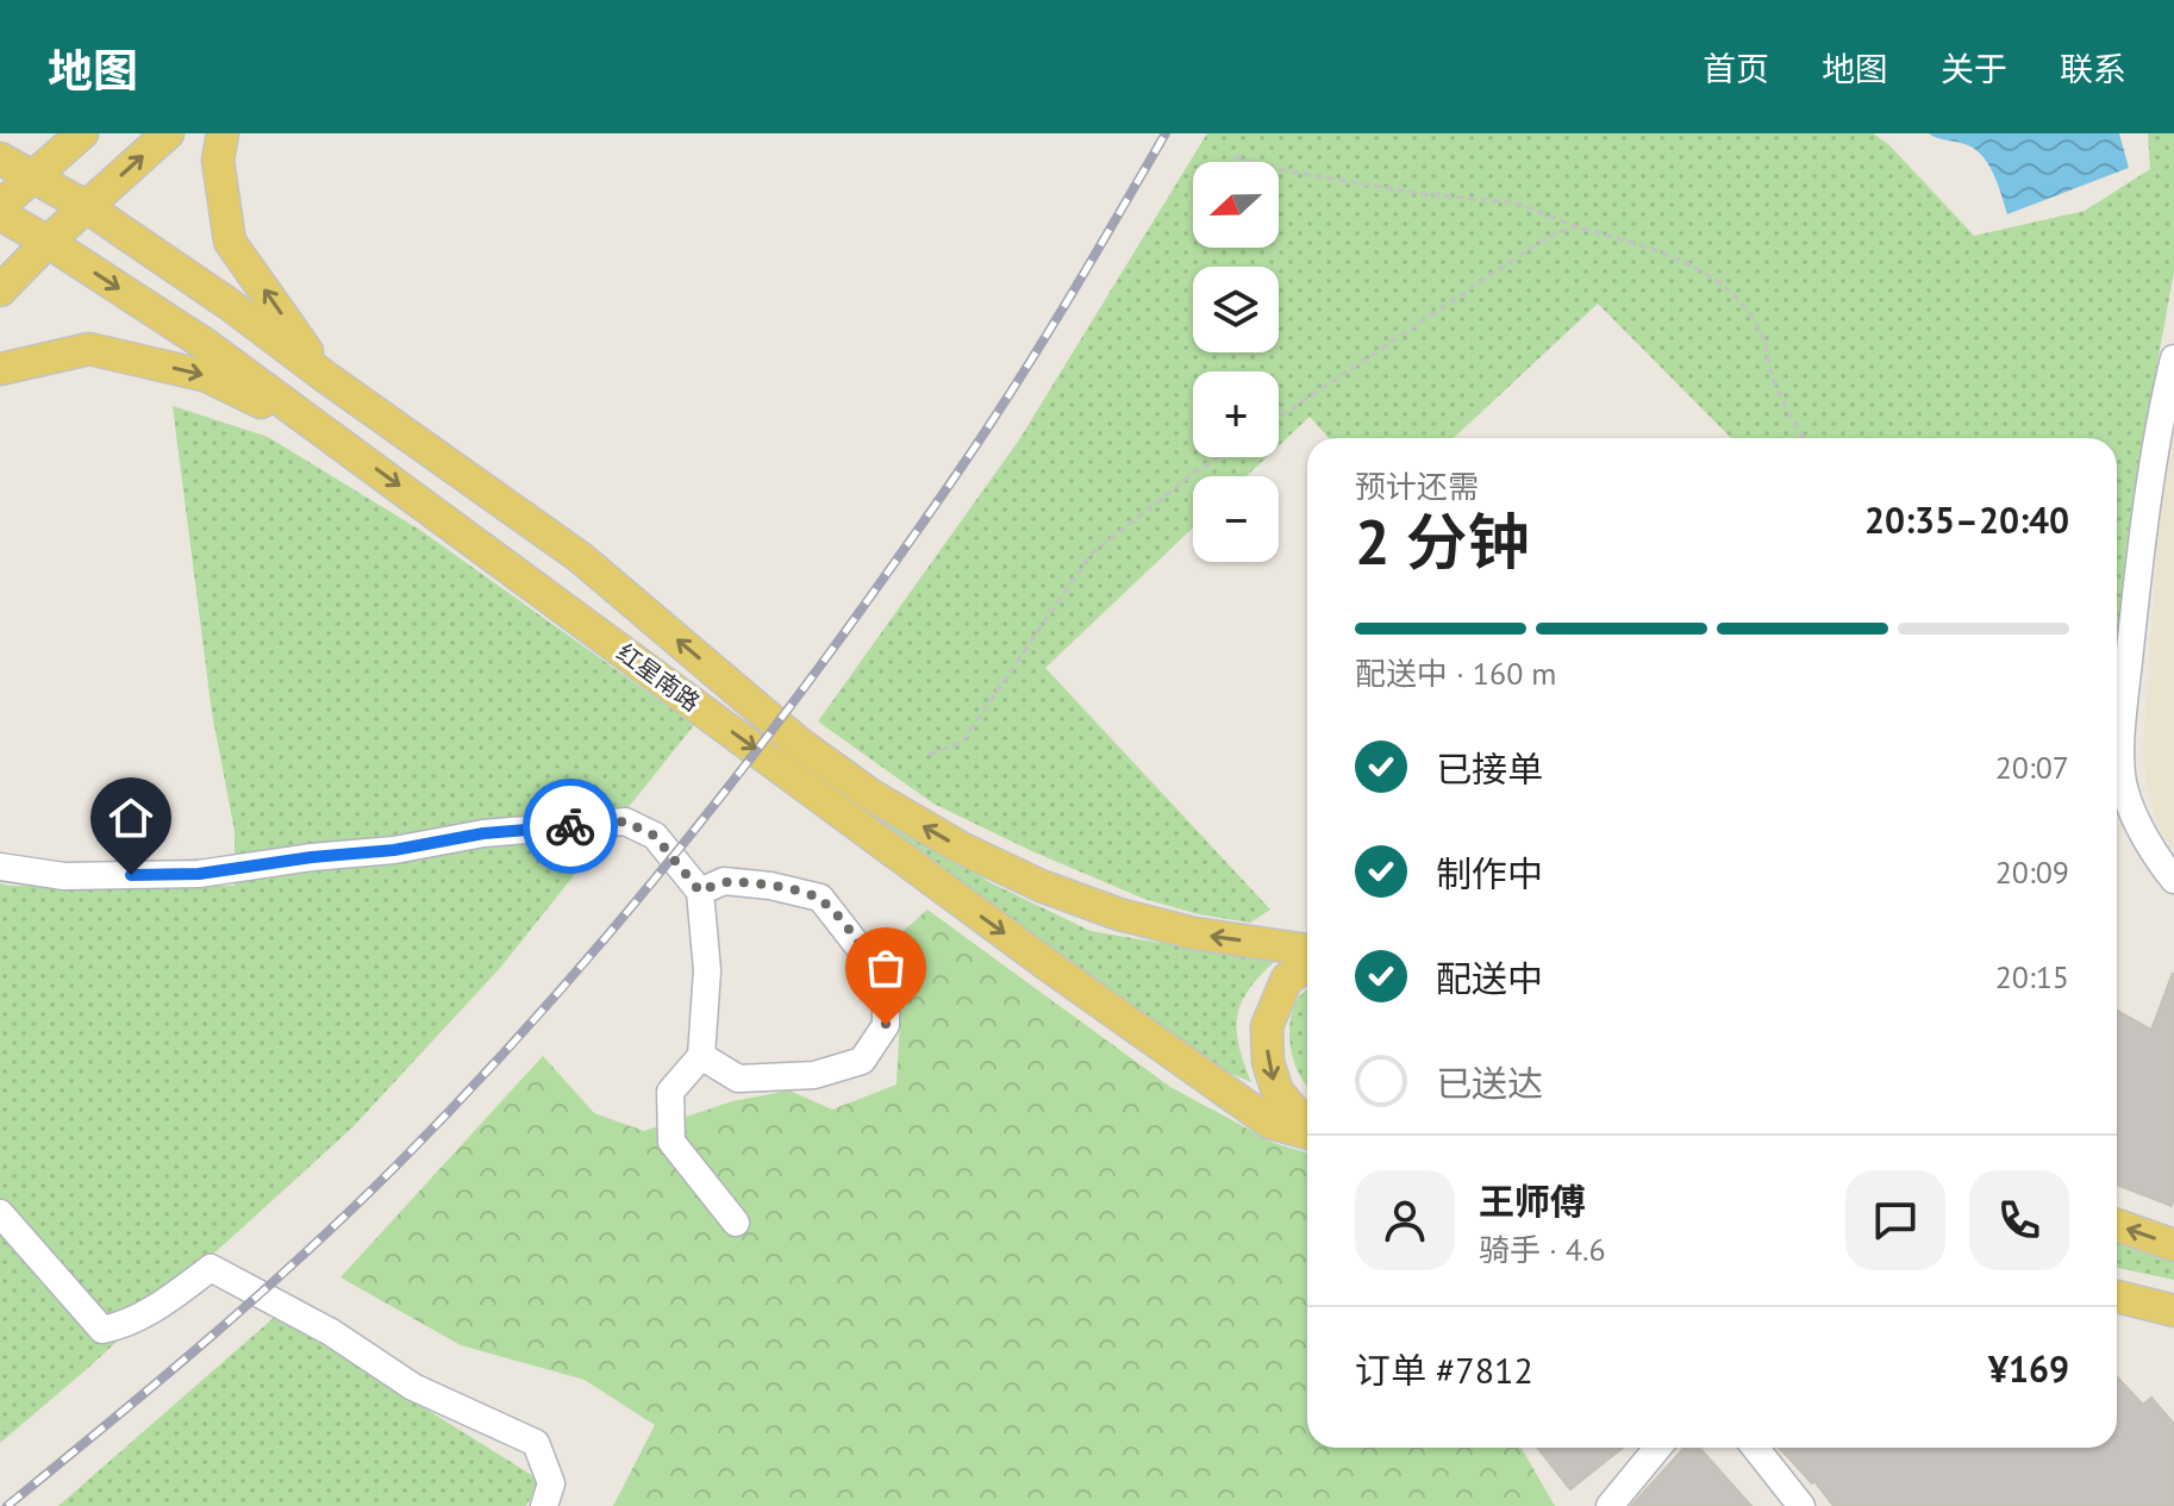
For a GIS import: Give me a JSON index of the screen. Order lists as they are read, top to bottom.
{
  "streets": {
    "main road": ["红星南路"]
  },
  "north": "left",
  "page": {
    "header": "地图",
    "nav": [
      "首页",
      "地图",
      "关于",
      "联系"
    ],
    "map_buttons": ["+", "−"],
    "heading": ["2 分钟", "预计还需", "20:35–20:40"],
    "panel": [
      "王师傅",
      "骑手 · 4.6",
      "订单 #7812",
      "¥169"
    ],
    "bar": "配送中 · 160 m",
    "list": [
      ["已接单", "20:07"],
      ["制作中", "20:09"],
      ["配送中", "20:15"],
      "已送达"
    ]
  }
}
